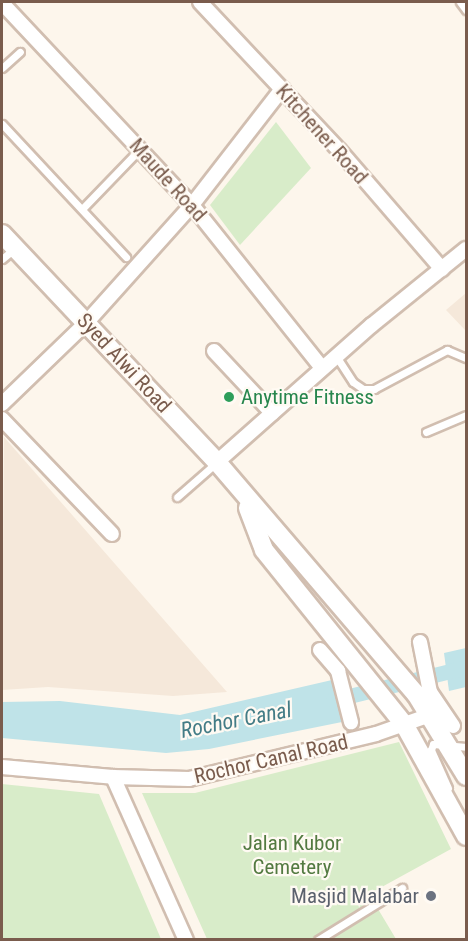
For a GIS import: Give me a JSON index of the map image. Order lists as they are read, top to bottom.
{
  "streets": {
    "street": [
      "Kitchener Road",
      "Maude Road",
      "Syed Alwi Road",
      "Rochor Canal Road"
    ]
  },
  "crossings": [
    ["Syed Alwi Road", "Rochor Canal Road"]
  ],
  "water": ["Rochor Canal"],
  "parks": ["Jalan Kubor Cemetery"],
  "places": ["Anytime Fitness", "Masjid Malabar"]
}
